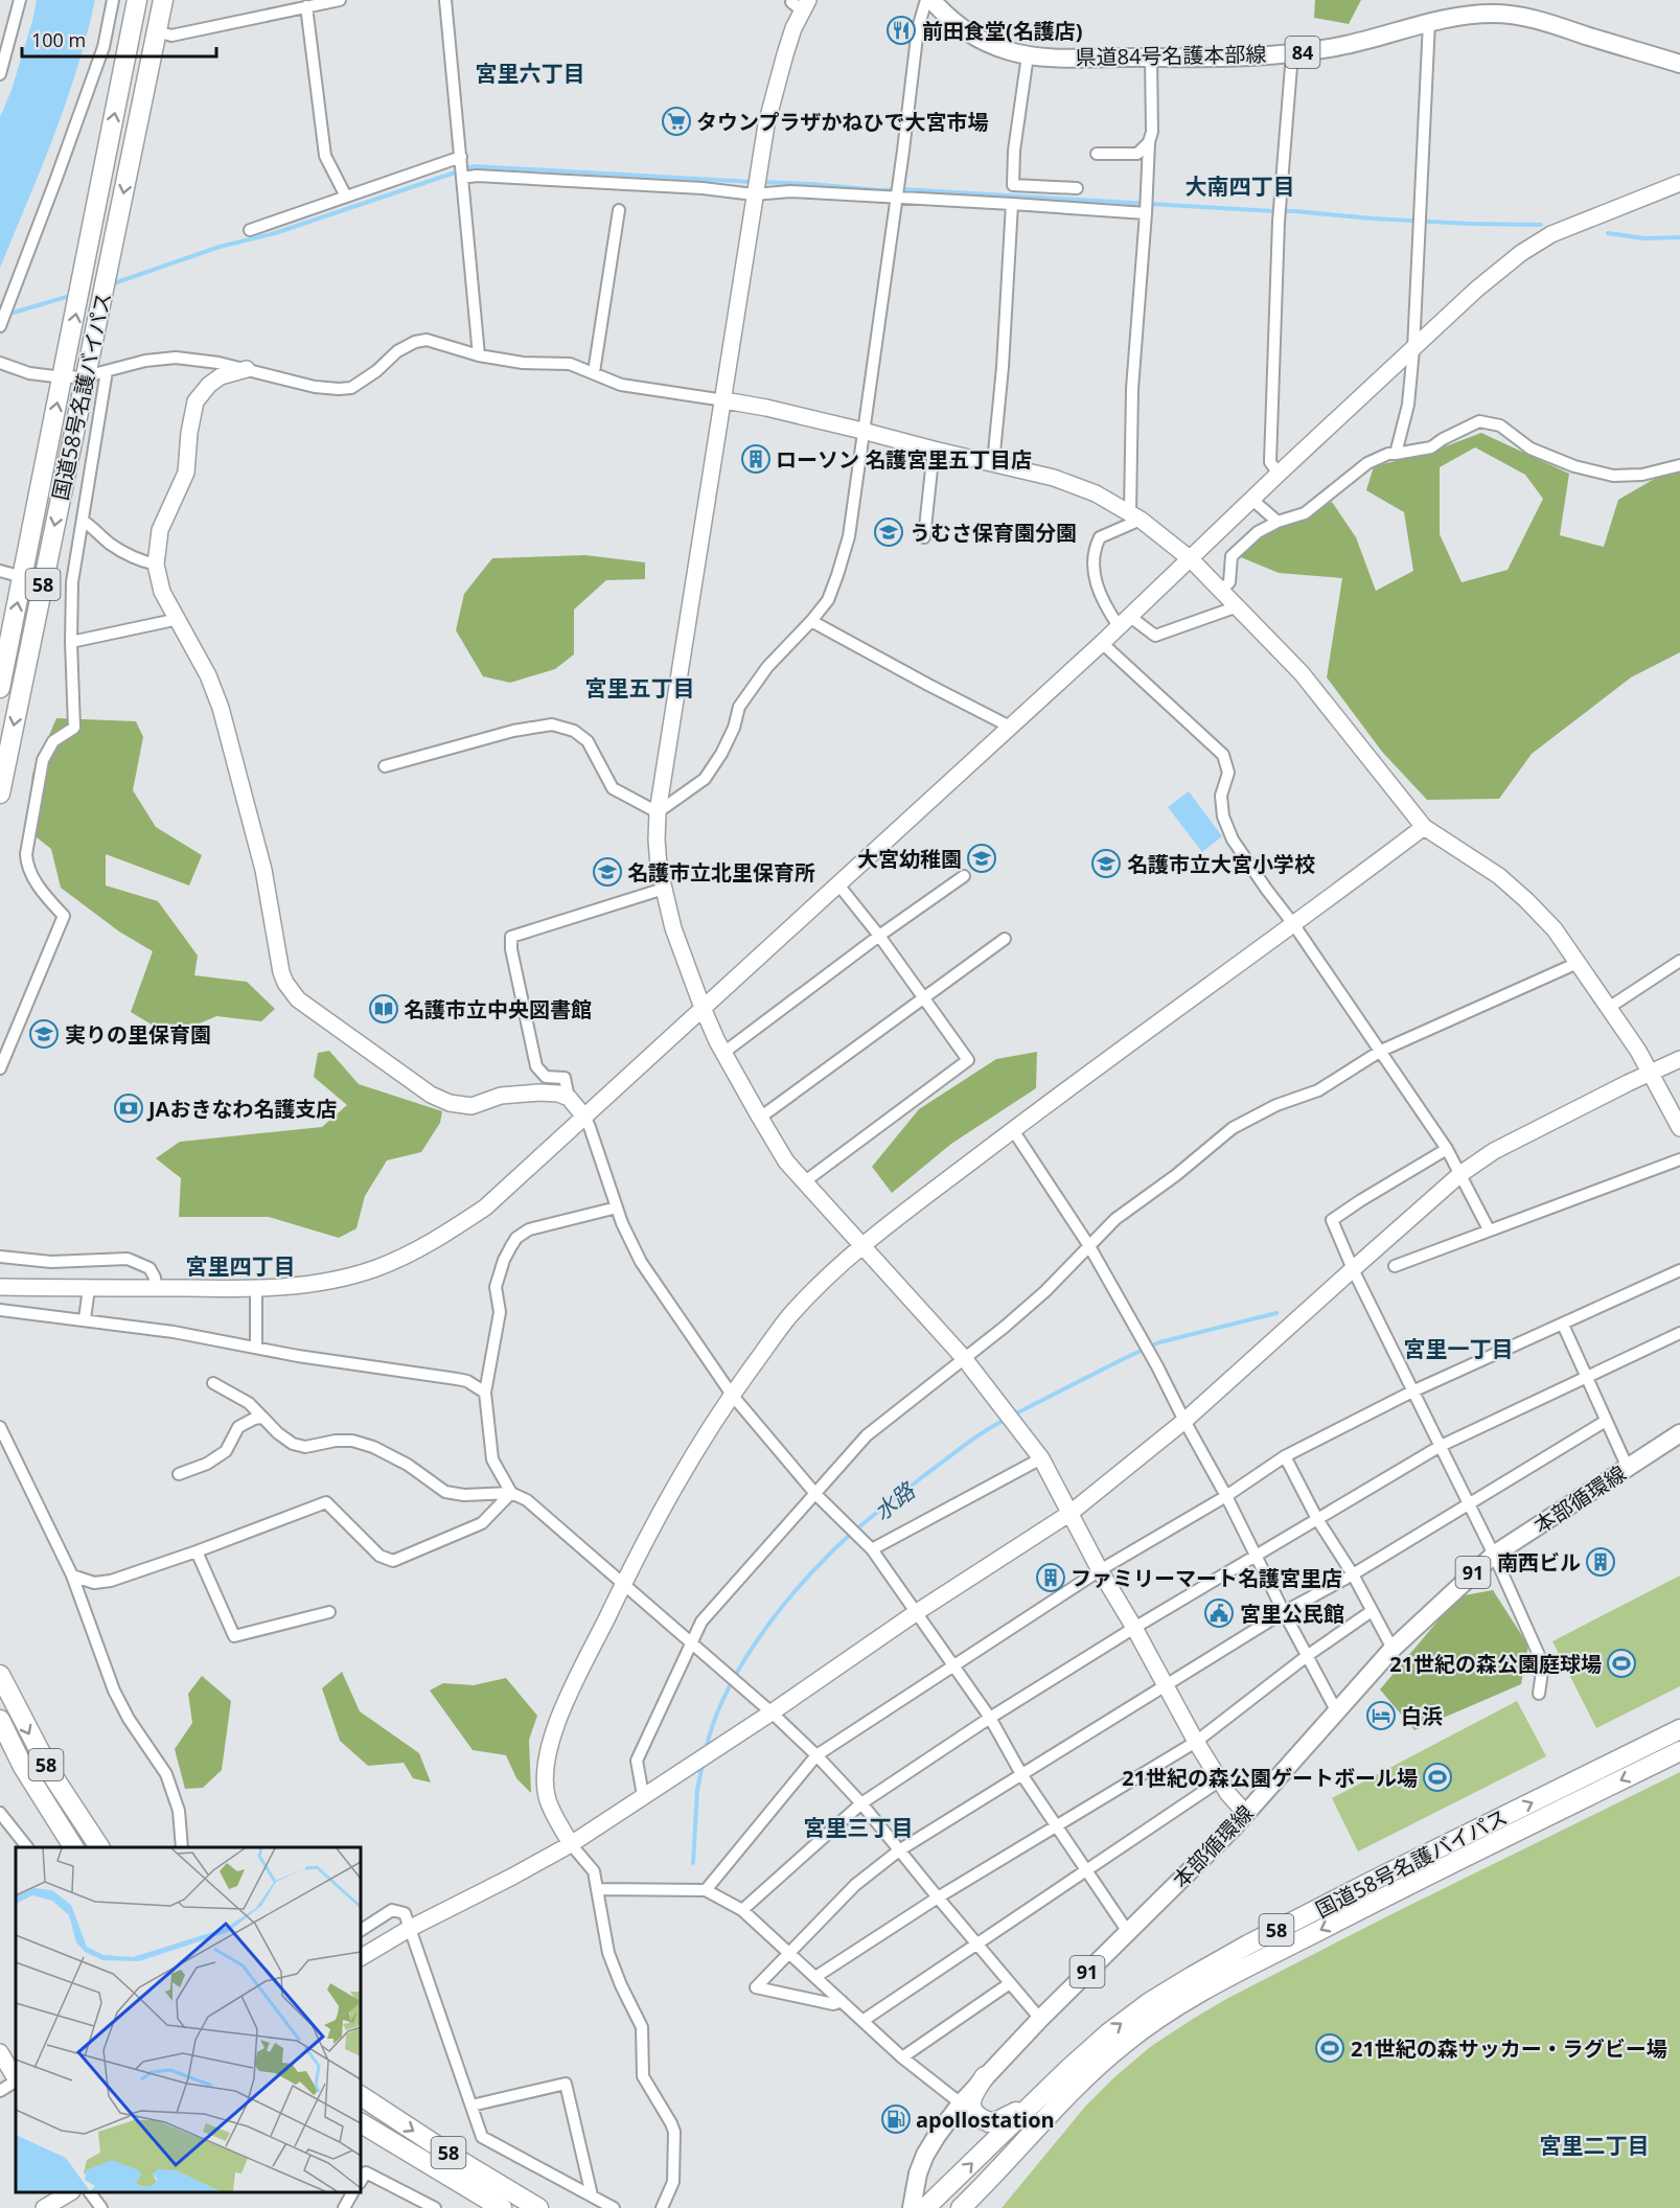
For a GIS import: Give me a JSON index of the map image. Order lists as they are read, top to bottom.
{
  "streets": {
    "highway": ["国道58号名護バイパス", "58"],
    "main road": [
      "84",
      "県道84号名護本部線",
      "本部循環線",
      "91"
    ]
  },
  "districts": [
    "宮里六丁目",
    "大南四丁目",
    "宮里五丁目",
    "宮里四丁目",
    "宮里一丁目",
    "宮里三丁目",
    "宮里二丁目"
  ],
  "water": ["水路"],
  "places": {
    "restaurant": ["前田食堂(名護店)"],
    "supermarket": ["タウンプラザかねひで大宮市場"],
    "building": ["ローソン 名護宮里五丁目店", "南西ビル", "ファミリーマート名護宮里店"],
    "school or university": [
      "うむさ保育園分園",
      "大宮幼稚園",
      "名護市立大宮小学校",
      "名護市立北里保育所",
      "実りの里保育園"
    ],
    "library": ["名護市立中央図書館"],
    "bank": ["JAおきなわ名護支店"],
    "public building": ["宮里公民館"],
    "sports": ["21世紀の森公園庭球場", "21世紀の森公園ゲートボール場", "21世紀の森サッカー・ラグビー場"],
    "hotel": ["白浜"],
    "fuel station": ["apollostation"]
  },
  "scale_bar": "100 m"
}
